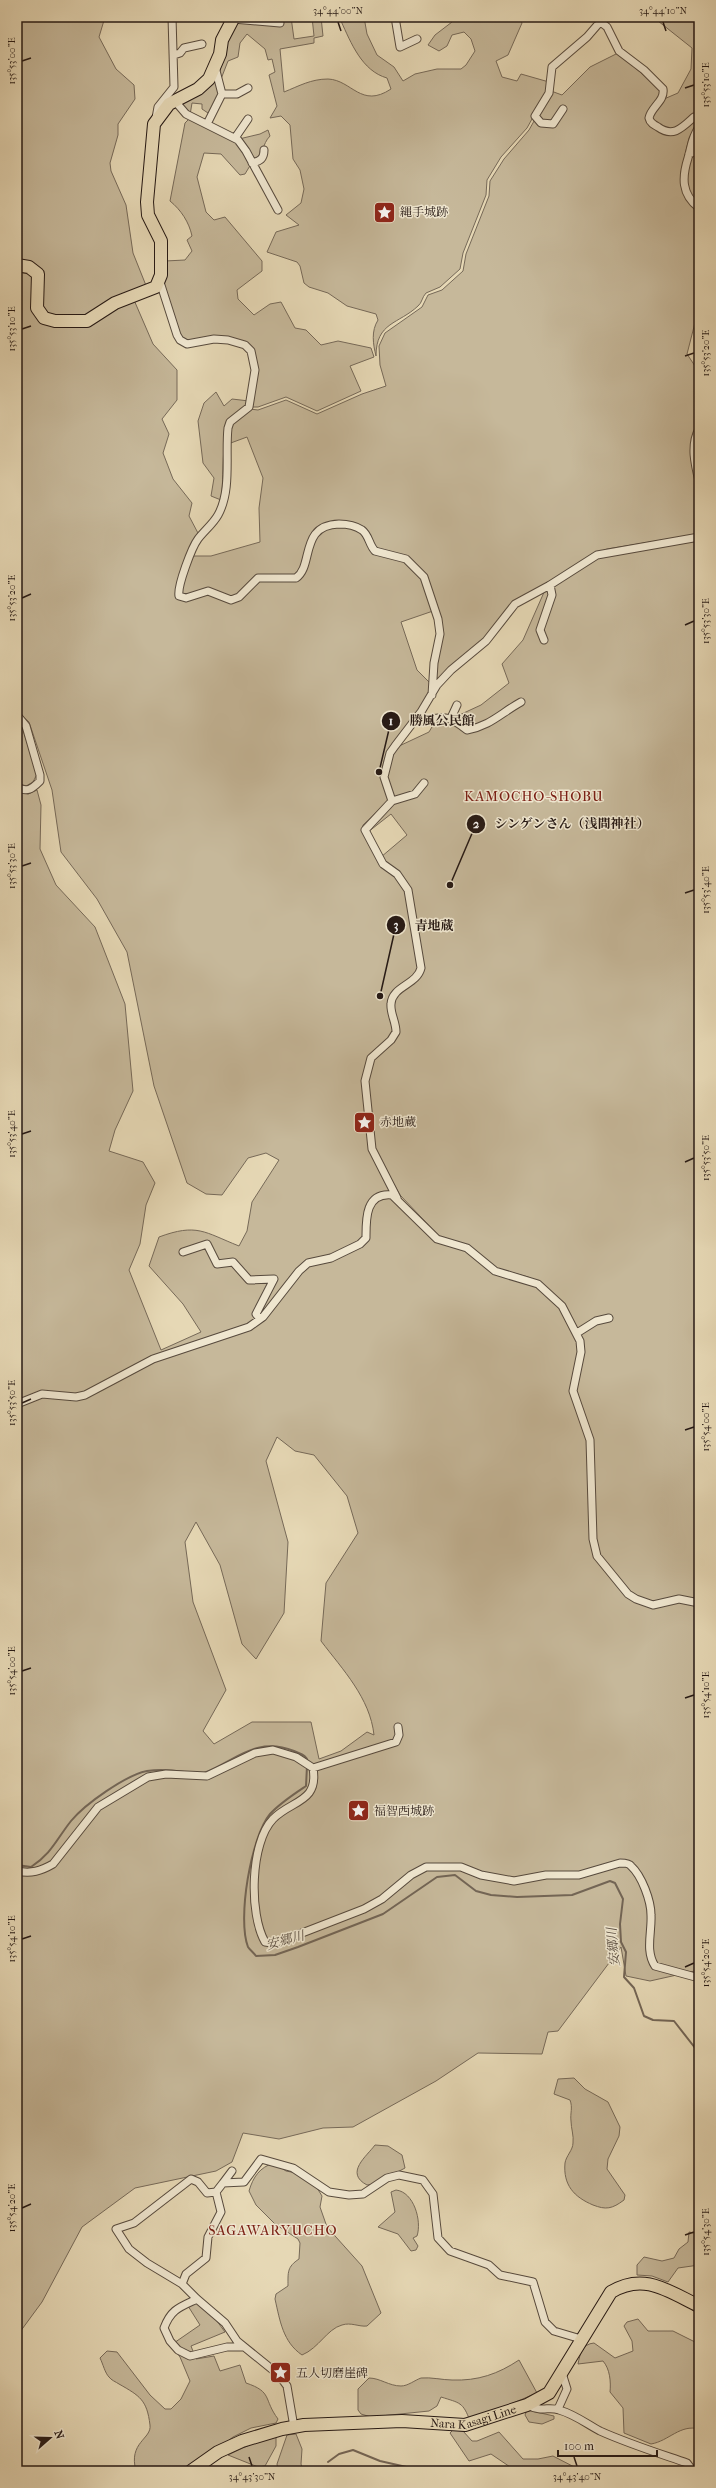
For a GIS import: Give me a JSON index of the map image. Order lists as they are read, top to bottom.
{
  "streets": {
    "main road": ["Nara Kasagi Line"]
  },
  "districts": ["KAMOCHO-SHOBU", "SAGAWARYUCHO"],
  "water": ["安郷川"],
  "places": {
    "place": [
      "縄手城跡",
      "赤地蔵",
      "福智西城跡",
      "五人切磨崖碑"
    ],
    "other": ["勝風公民館", "シンゲンさん（浅間神社）", "青地蔵"]
  },
  "scale_bar": "100 m",
  "north": "right",
  "coordinates": [
    "34°44'00\"N",
    "34°44'10\"N",
    "135°53'00\"E",
    "135°53'10\"E",
    "135°53'20\"E",
    "135°53'30\"E",
    "135°53'40\"E",
    "135°53'50\"E",
    "135°54'00\"E",
    "135°54'10\"E",
    "135°54'20\"E",
    "135°54'30\"E",
    "34°43'30\"N",
    "34°43'40\"N"
  ]
}
